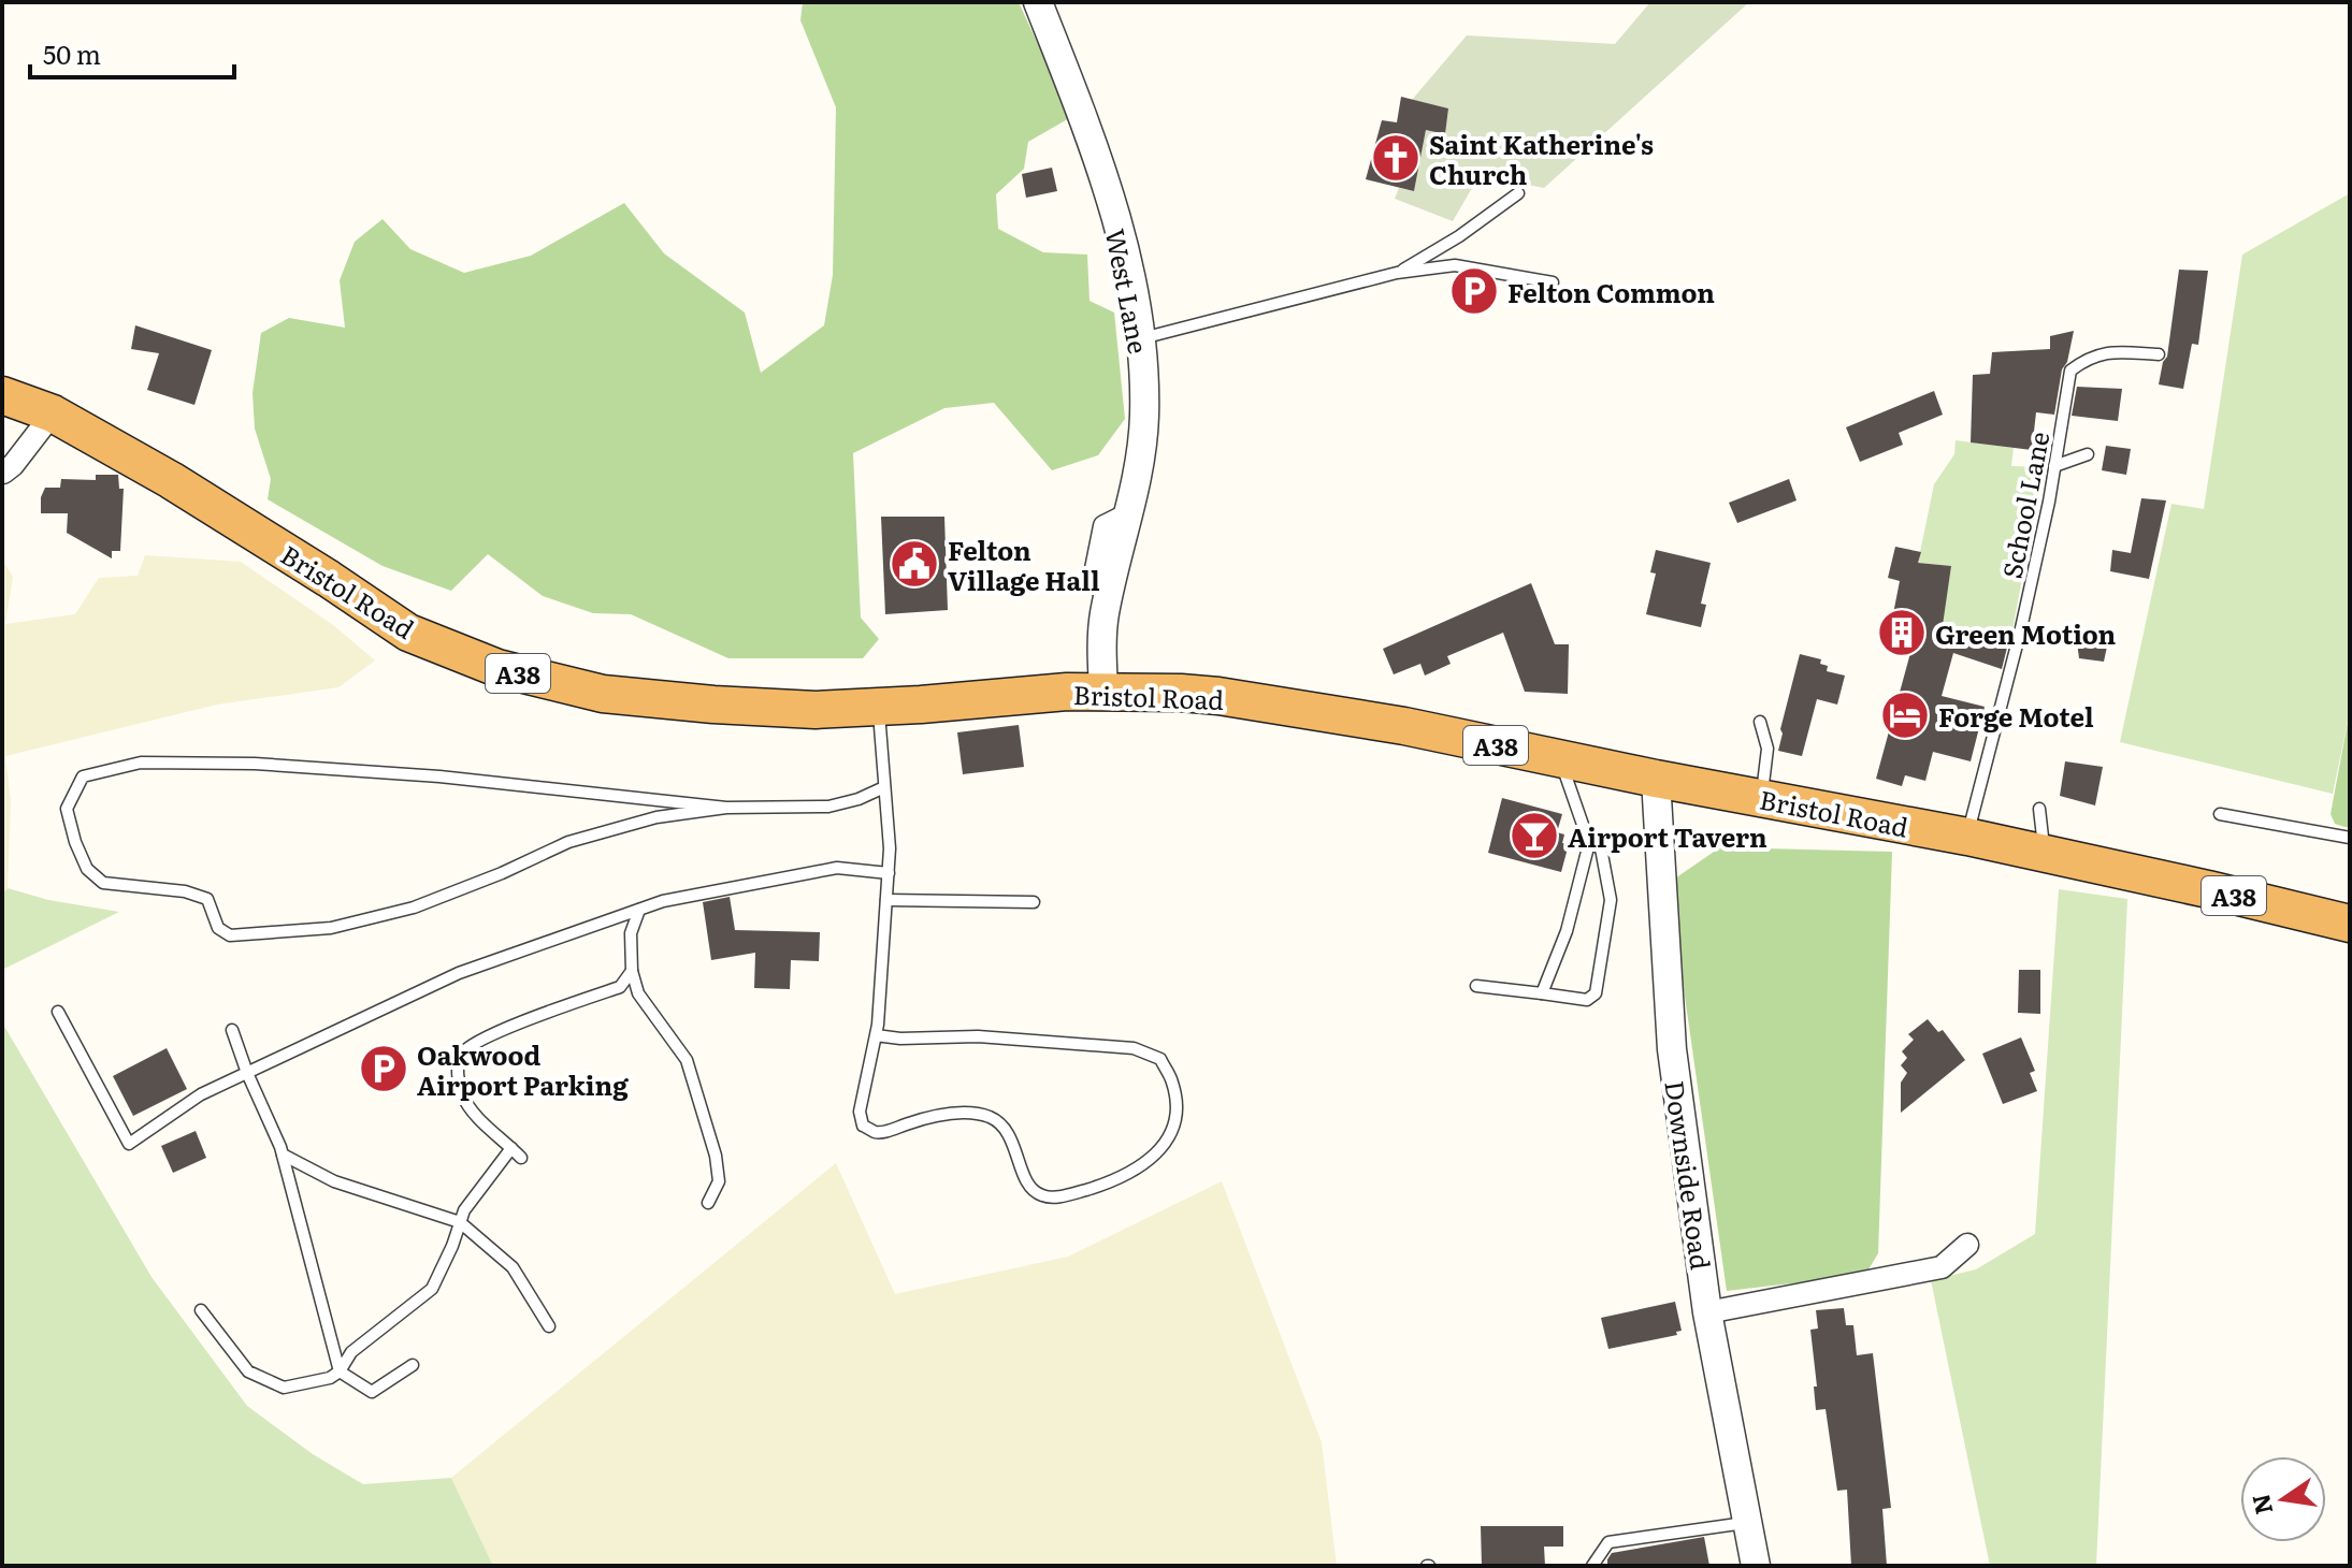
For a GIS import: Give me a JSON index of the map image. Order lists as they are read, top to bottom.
{
  "streets": {
    "highway": ["Bristol Road", "A38"],
    "street": ["West Lane", "Downside Road"],
    "lane": ["School Lane"]
  },
  "crossings": [
    ["West Lane", "Bristol Road"],
    ["School Lane", "Bristol Road"],
    ["Bristol Road", "Downside Road"]
  ],
  "places": {
    "church": ["Saint Katherine's Church"],
    "parking": ["Felton Common", "Oakwood Airport Parking"],
    "public building": ["Felton Village Hall"],
    "building": ["Green Motion"],
    "hotel": ["Forge Motel"],
    "bar": ["Airport Tavern"]
  },
  "scale_bar": "50 m",
  "north": "left"
}
